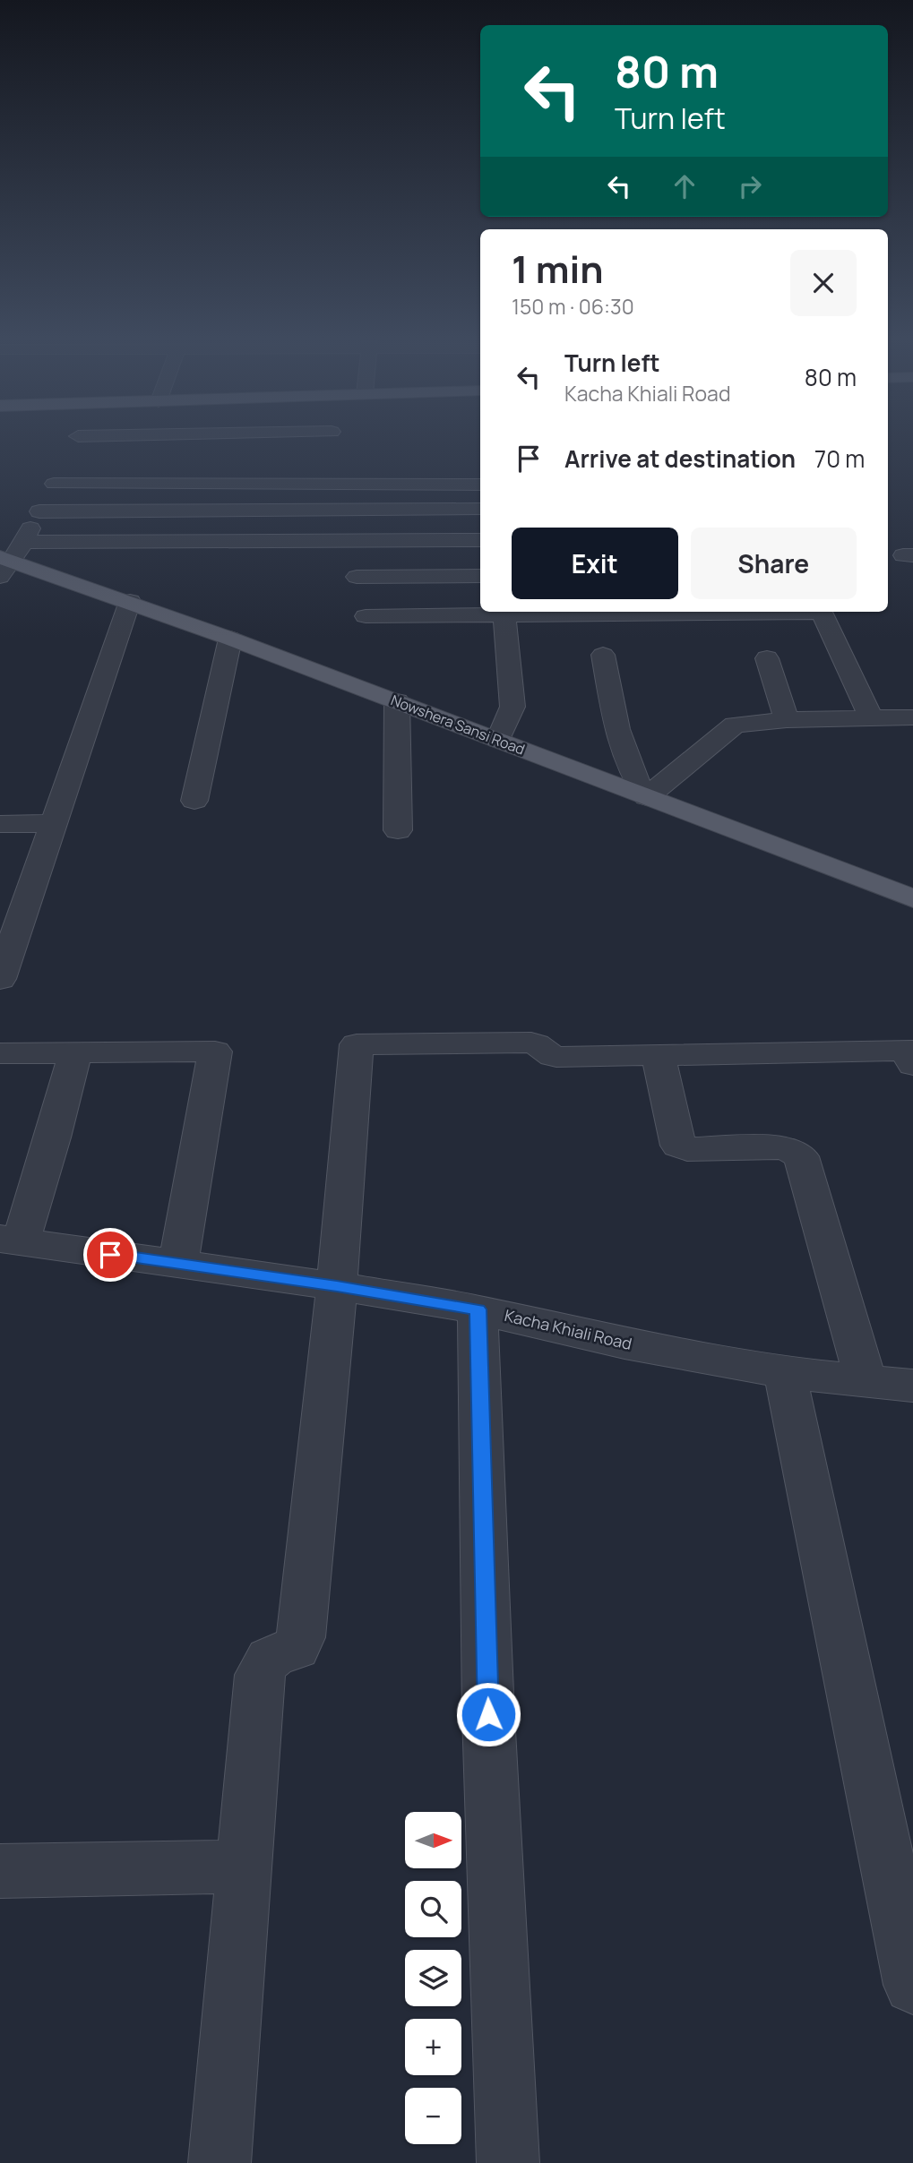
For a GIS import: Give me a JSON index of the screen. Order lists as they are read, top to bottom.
{
  "streets": {
    "main road": ["Nowshera Sansi Road"],
    "street": ["Kacha Khiali Road"]
  },
  "north": "right",
  "page": {
    "turn": ["80 m", "Turn left"],
    "heading": ["1 min", "150 m · 06:30"],
    "list": [
      {
        "name": "Turn left",
        "note": "Kacha Khiali Road",
        "value": "80 m"
      },
      {
        "name": "Arrive at destination",
        "value": "70 m"
      }
    ],
    "buttons": ["Exit", "Share"],
    "map_buttons": ["+", "−"]
  }
}
